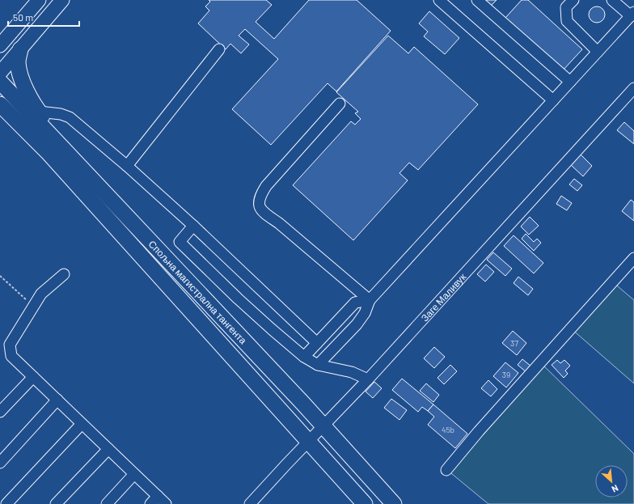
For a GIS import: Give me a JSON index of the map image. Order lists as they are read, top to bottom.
{
  "streets": {
    "highway": ["Спољна магистрална тангента"],
    "street": ["Заге Маливук"]
  },
  "crossings": [
    ["Спољна магистрална тангента", "Заге Маливук"]
  ],
  "house_numbers": ["37", "39", "45b"],
  "scale_bar": "50 m",
  "north": "bottom right"
}
